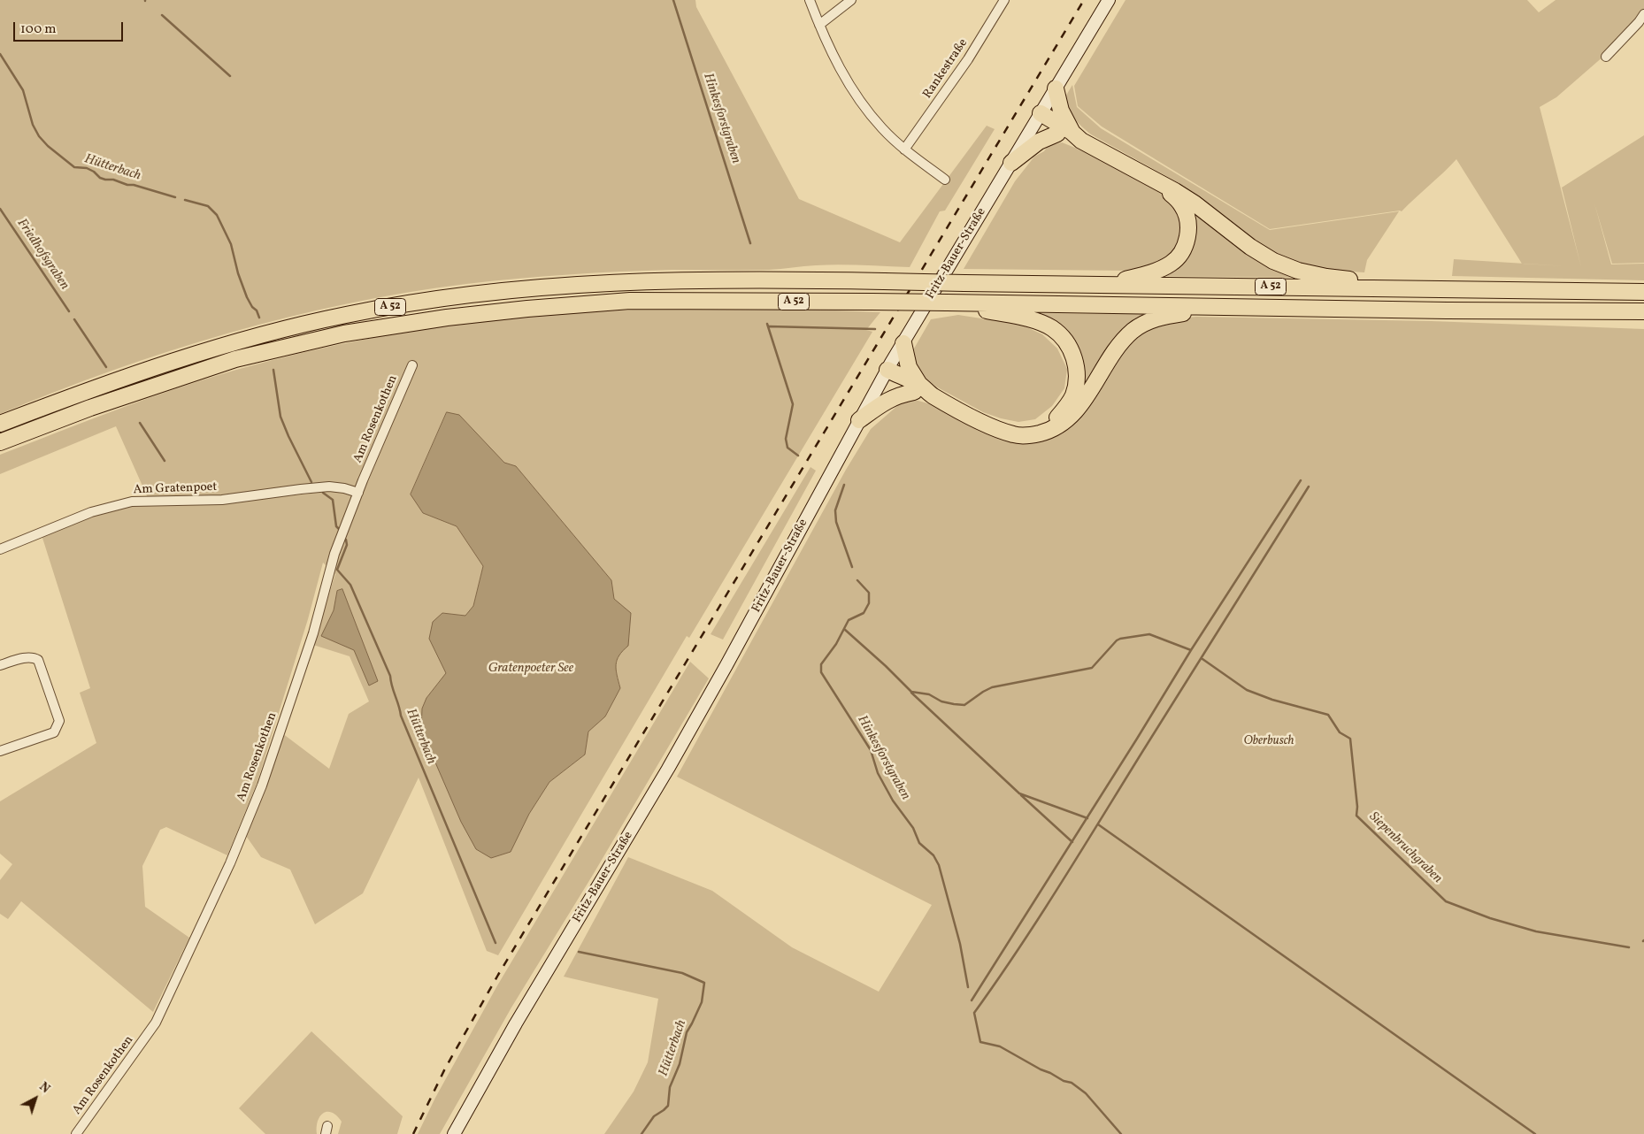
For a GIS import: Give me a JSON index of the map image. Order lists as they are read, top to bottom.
{
  "streets": {
    "highway": ["A 52"],
    "main road": ["Fritz-Bauer-Straße"],
    "street": ["Rankestraße", "Am Rosenkothen", "Am Gratenpoet"]
  },
  "crossings": [
    ["Am Rosenkothen", "Am Gratenpoet"]
  ],
  "water": [
    "Hinkesforstgraben",
    "Hütterbach",
    "Friedhofsgraben",
    "Gratenpoeter See",
    "Siepenbruchgraben"
  ],
  "parks": ["Oberbusch"],
  "scale_bar": "100 m",
  "north": "top right"
}
